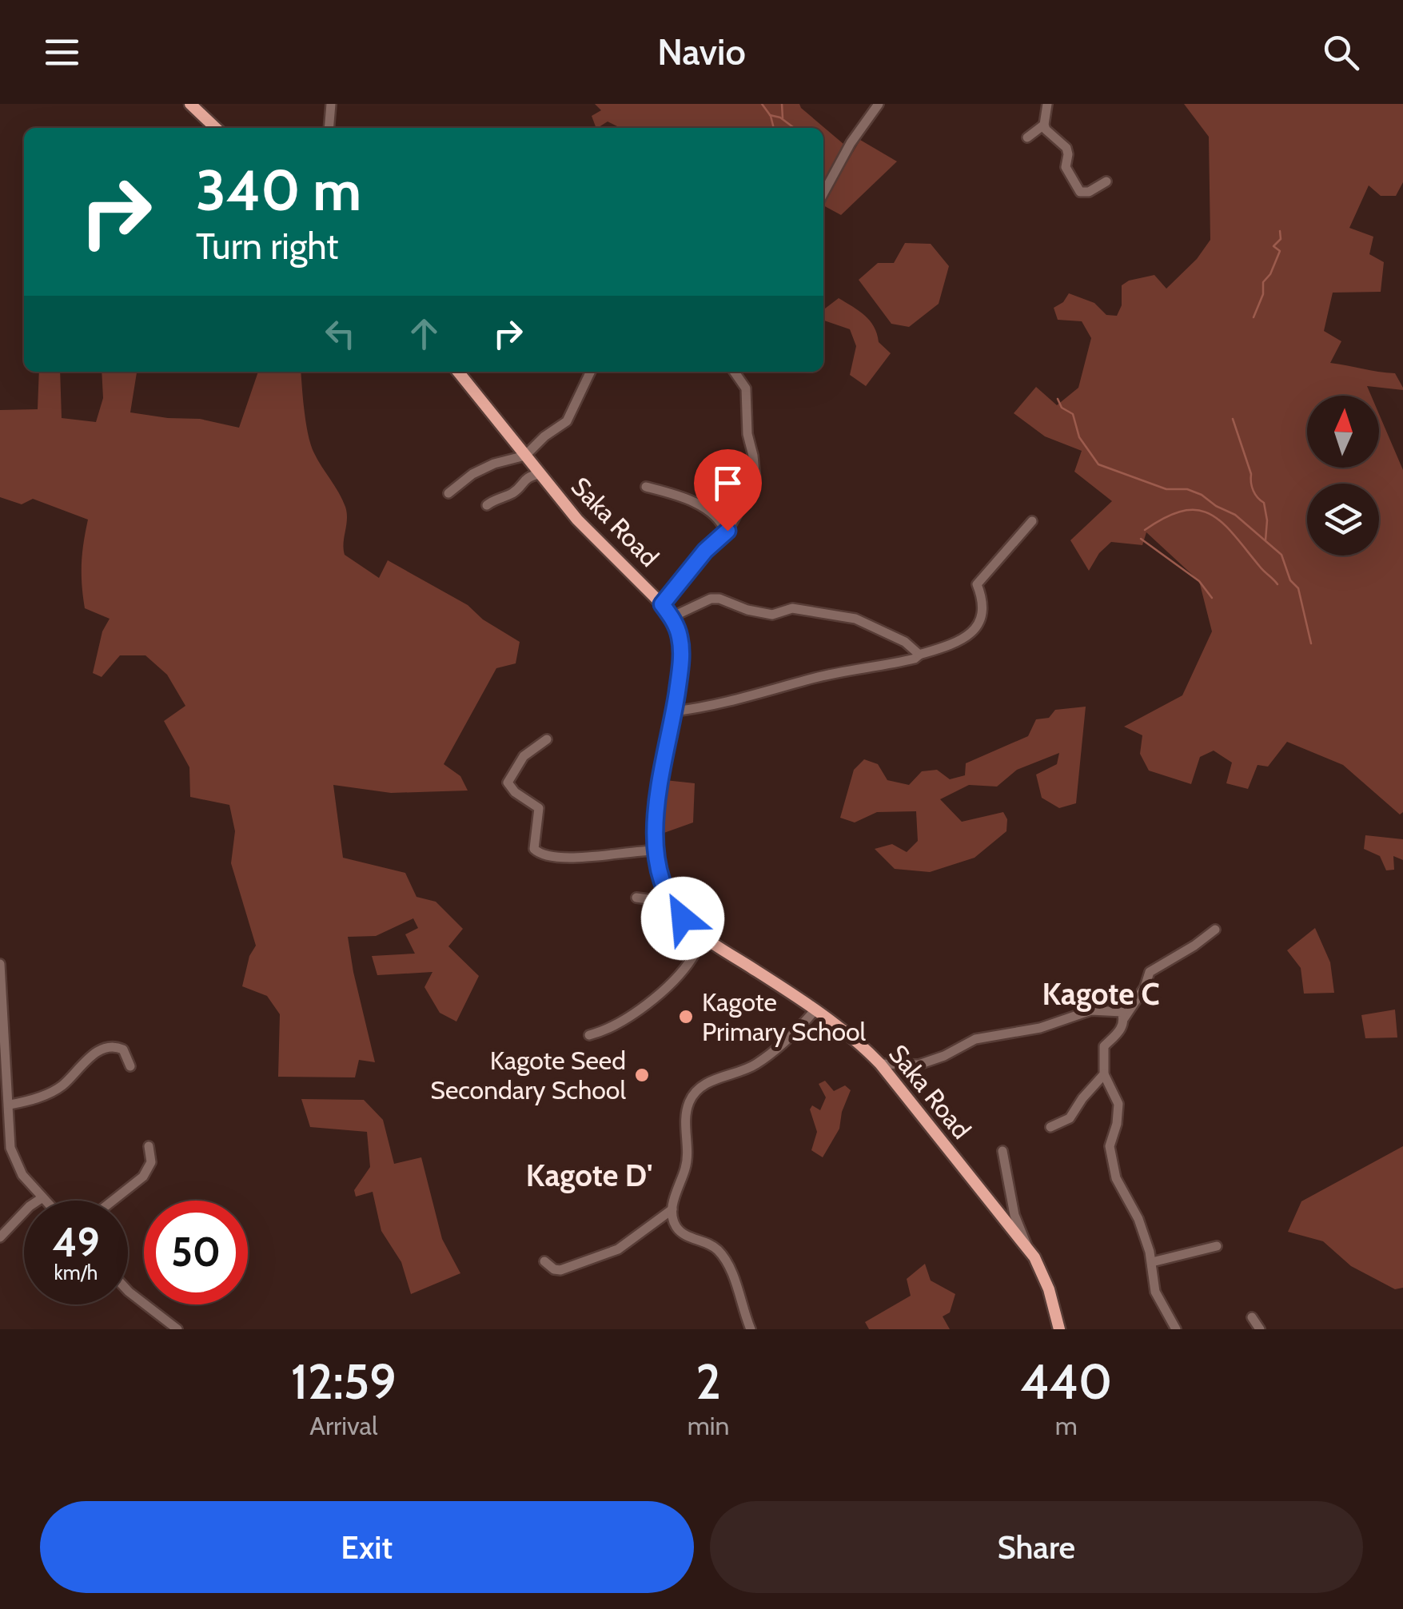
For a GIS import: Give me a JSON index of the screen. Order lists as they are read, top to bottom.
{
  "streets": {
    "main road": ["Saka Road"]
  },
  "districts": ["Kagote C", "Kagote D'"],
  "places": ["Kagote Primary School", "Kagote Seed Secondary School"],
  "north": "top",
  "page": {
    "header": "Navio",
    "turn": ["340 m", "Turn right"],
    "speed": "49 km/h",
    "limit": "50",
    "eta": [
      "12:59",
      "Arrival",
      "2",
      "min",
      "440",
      "m"
    ],
    "buttons": ["Exit", "Share"]
  }
}
